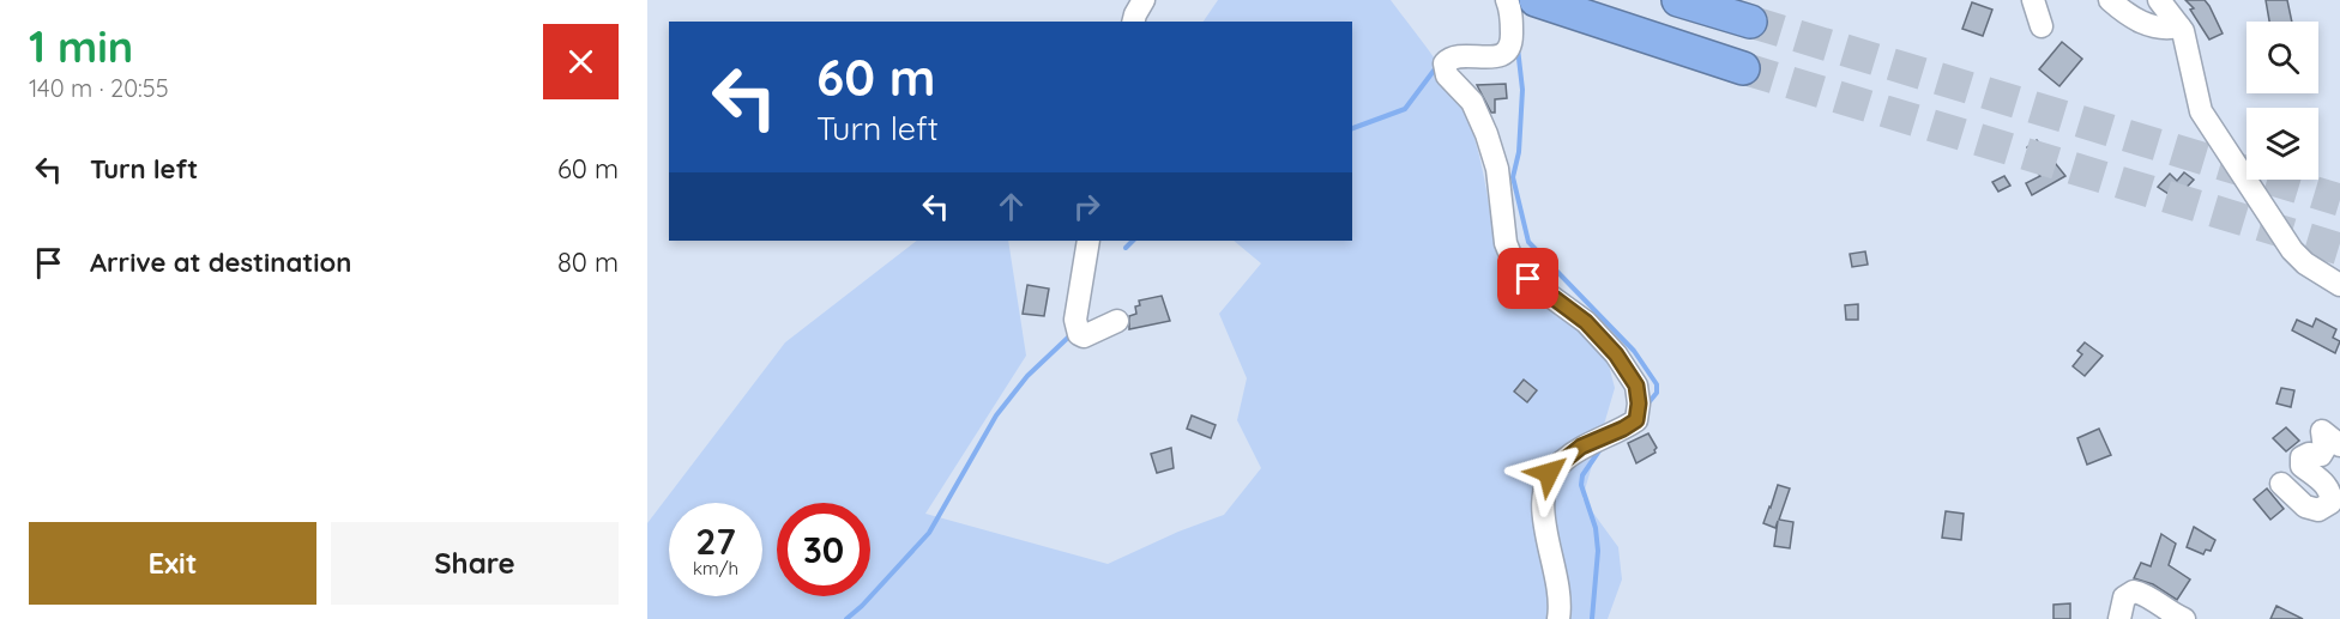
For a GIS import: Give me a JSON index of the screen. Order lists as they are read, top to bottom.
{
  "page": {
    "heading": ["1 min", "140 m · 20:55"],
    "turn": ["60 m", "Turn left"],
    "list": [
      {
        "name": "Turn left",
        "value": "60 m"
      },
      {
        "name": "Arrive at destination",
        "value": "80 m"
      }
    ],
    "speed": "27 km/h",
    "limit": "30",
    "buttons": ["Exit", "Share"]
  }
}
